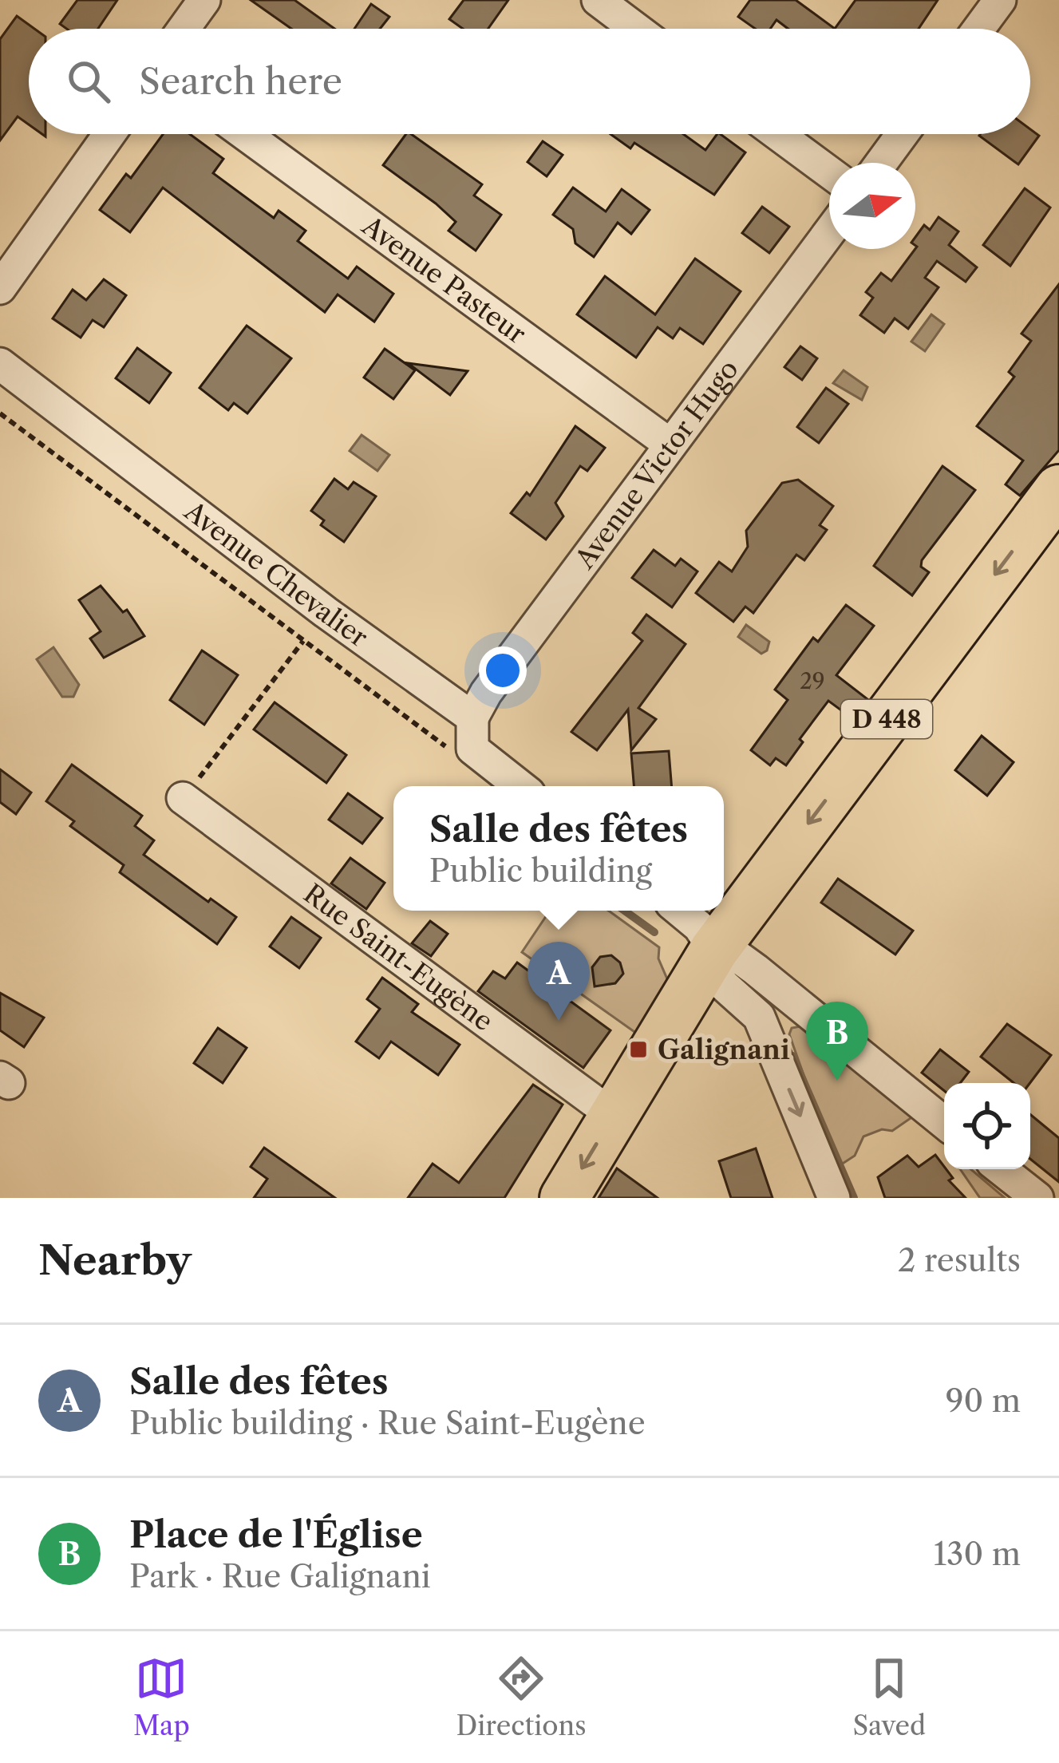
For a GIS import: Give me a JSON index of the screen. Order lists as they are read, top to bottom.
{
  "streets": {
    "main road": ["D 448"],
    "street": [
      "Avenue Pasteur",
      "Avenue Victor Hugo",
      "Avenue Chevalier",
      "Rue Saint-Eugène"
    ]
  },
  "crossings": [
    ["Avenue Pasteur", "Avenue Victor Hugo"],
    ["Avenue Victor Hugo", "Avenue Chevalier"],
    ["D 448", "Rue Saint-Eugène"]
  ],
  "places": {
    "transit": ["Galignani"]
  },
  "house_numbers": ["29"],
  "north": "right",
  "page": {
    "search": "Search here",
    "popup": ["Salle des fêtes", "Public building"],
    "pins": ["A", "B"],
    "heading": ["Nearby", "2 results"],
    "list": [
      {
        "mark": "A",
        "name": "Salle des fêtes",
        "note": "Public building · Rue Saint-Eugène",
        "value": "90 m"
      },
      {
        "mark": "B",
        "name": "Place de l'Église",
        "note": "Park · Rue Galignani",
        "value": "130 m"
      }
    ],
    "nav": ["Map", "Directions", "Saved"]
  }
}
